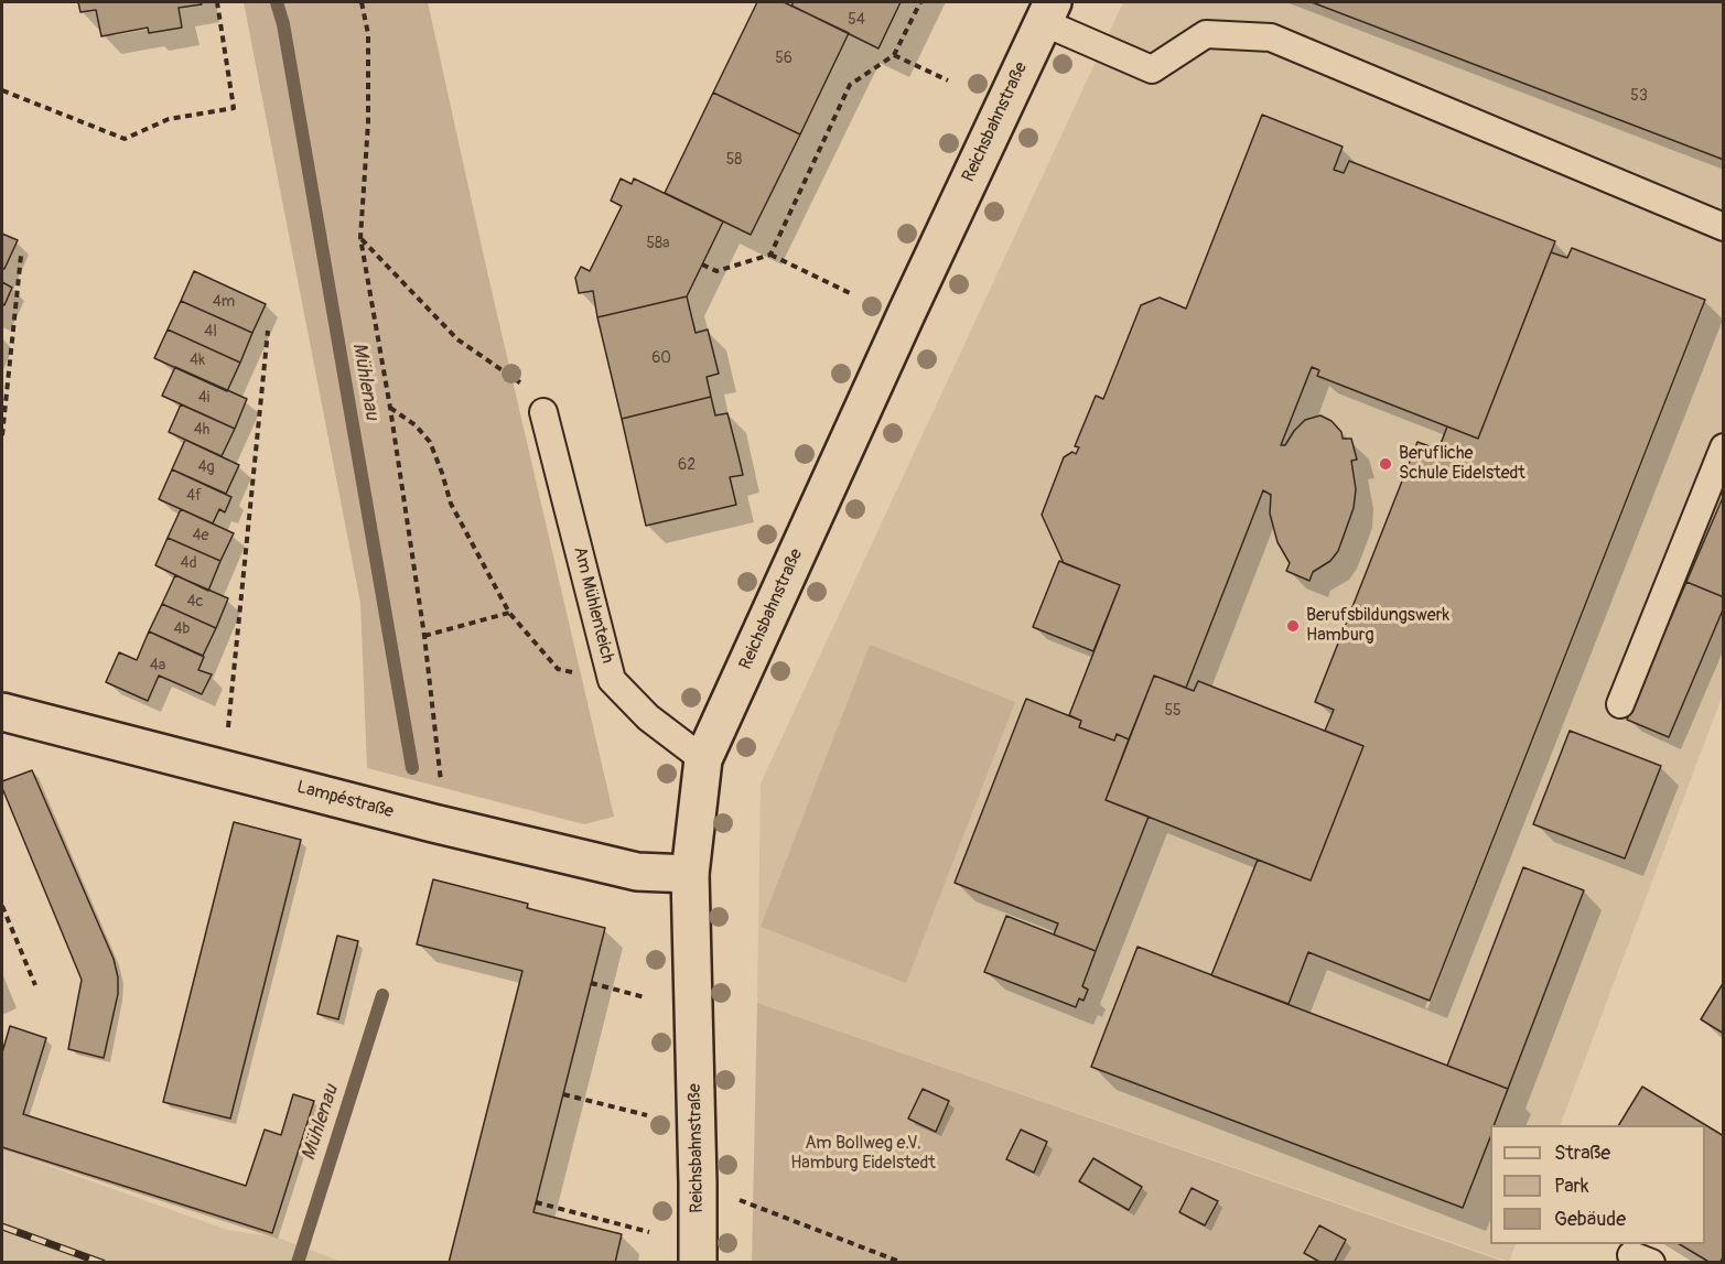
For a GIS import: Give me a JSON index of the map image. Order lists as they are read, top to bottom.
{
  "streets": {
    "street": ["Reichsbahnstraße", "Lampéstraße"],
    "lane": ["Am Mühlenteich"]
  },
  "crossings": [
    ["Reichsbahnstraße", "Am Mühlenteich"],
    ["Reichsbahnstraße", "Lampéstraße"]
  ],
  "water": ["Mühlenau"],
  "parks": ["Am Bollweg e.V. Hamburg Eidelstedt"],
  "places": ["Berufliche Schule Eidelstedt", "Berufsbildungswerk Hamburg"],
  "house_numbers": [
    "54",
    "56",
    "53",
    "58",
    "58a",
    "4m",
    "4l",
    "60",
    "4k",
    "4i",
    "4h",
    "62",
    "4g",
    "4f",
    "4e",
    "4d",
    "4c",
    "4b",
    "4a",
    "55"
  ],
  "legend": ["Straße", "Park", "Gebäude"]
}
